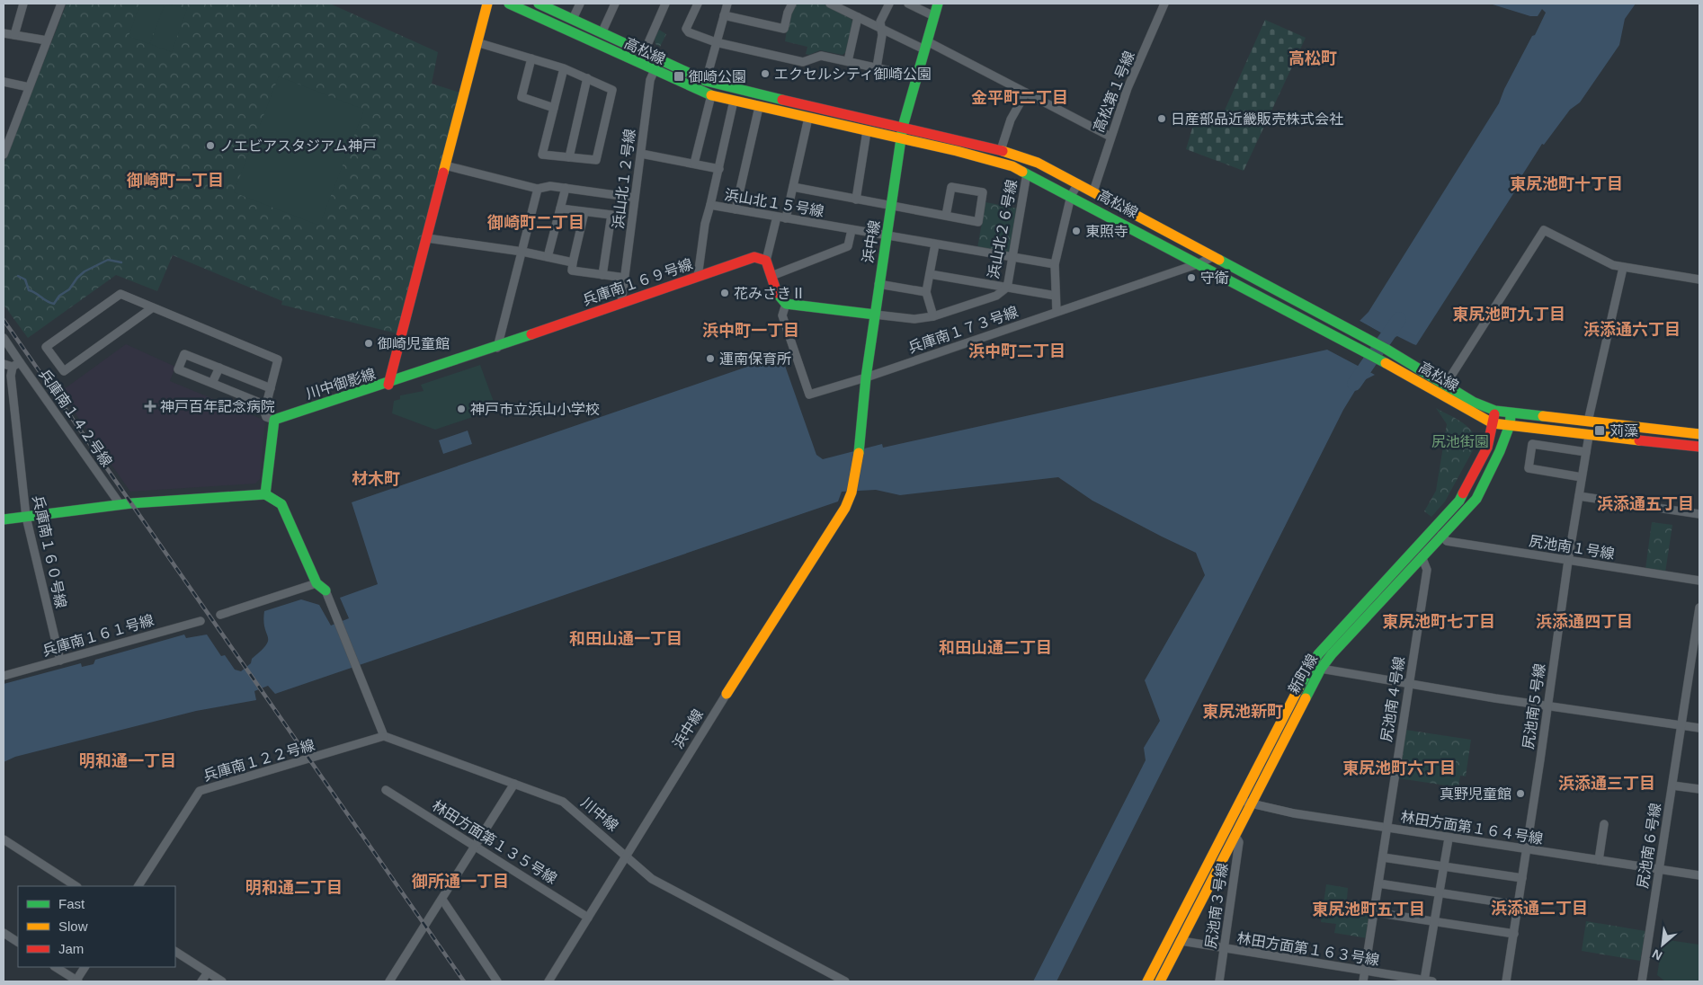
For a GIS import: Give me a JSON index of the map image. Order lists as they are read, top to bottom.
{
  "streets": {
    "street": [
      "高松線",
      "高松第１号線",
      "浜山北１２号線",
      "浜山北１５号線",
      "浜山北２６号線",
      "浜中線",
      "兵庫南１６９号線",
      "兵庫南１７３号線",
      "川中御影線",
      "兵庫南１４２号線",
      "尻池南１号線",
      "兵庫南１６０号線",
      "兵庫南１６１号線",
      "新町線",
      "尻池南４号線",
      "尻池南５号線",
      "兵庫南１２２号線",
      "川中線",
      "林田方面第１６４号線",
      "林田方面第１３５号線",
      "尻池南６号線",
      "尻池南３号線",
      "林田方面第１６３号線"
    ]
  },
  "crossings": [
    ["高松線", "高松第１号線"],
    ["高松線", "浜山北１２号線"],
    ["高松線", "浜山北１５号線"],
    ["高松線", "浜山北２６号線"],
    ["高松線", "浜中線"],
    ["高松線", "兵庫南１７３号線"],
    ["高松線", "新町線"],
    ["高松線", "尻池南５号線"],
    ["浜山北１２号線", "兵庫南１６９号線"],
    ["浜山北１５号線", "浜山北２６号線"],
    ["浜山北１５号線", "浜中線"],
    ["浜山北２６号線", "浜中線"],
    ["浜中線", "兵庫南１７３号線"],
    ["浜中線", "川中線"],
    ["浜中線", "林田方面第１３５号線"],
    ["兵庫南１６９号線", "川中御影線"],
    ["兵庫南１４２号線", "兵庫南１６０号線"],
    ["尻池南１号線", "新町線"],
    ["尻池南１号線", "尻池南５号線"],
    ["兵庫南１６０号線", "兵庫南１６１号線"],
    ["新町線", "尻池南４号線"],
    ["新町線", "林田方面第１６４号線"],
    ["新町線", "尻池南３号線"],
    ["新町線", "林田方面第１６３号線"],
    ["尻池南４号線", "林田方面第１６４号線"],
    ["尻池南４号線", "林田方面第１６３号線"],
    ["尻池南５号線", "林田方面第１６４号線"],
    ["兵庫南１２２号線", "川中線"],
    ["林田方面第１６４号線", "尻池南６号線"],
    ["尻池南３号線", "林田方面第１６３号線"]
  ],
  "districts": [
    "高松町",
    "金平町二丁目",
    "御崎町一丁目",
    "東尻池町十丁目",
    "御崎町二丁目",
    "東尻池町九丁目",
    "浜添通六丁目",
    "浜中町一丁目",
    "浜中町二丁目",
    "材木町",
    "浜添通五丁目",
    "東尻池町七丁目",
    "浜添通四丁目",
    "和田山通一丁目",
    "和田山通二丁目",
    "東尻池新町",
    "明和通一丁目",
    "東尻池町六丁目",
    "浜添通三丁目",
    "御所通一丁目",
    "明和通二丁目",
    "浜添通二丁目",
    "東尻池町五丁目"
  ],
  "parks": ["尻池街園"],
  "places": {
    "other": [
      "エクセルシティ御崎公園",
      "日産部品近畿販売株式会社",
      "ノエビアスタジアム神戸",
      "東照寺",
      "守衛",
      "花みさきⅡ",
      "御崎児童館",
      "運南保育所",
      "神戸市立浜山小学校",
      "真野児童館"
    ],
    "transit": ["御崎公園", "苅藻"],
    "health": ["神戸百年記念病院"]
  },
  "legend": ["Fast", "Slow", "Jam"],
  "north": "bottom left"
}
